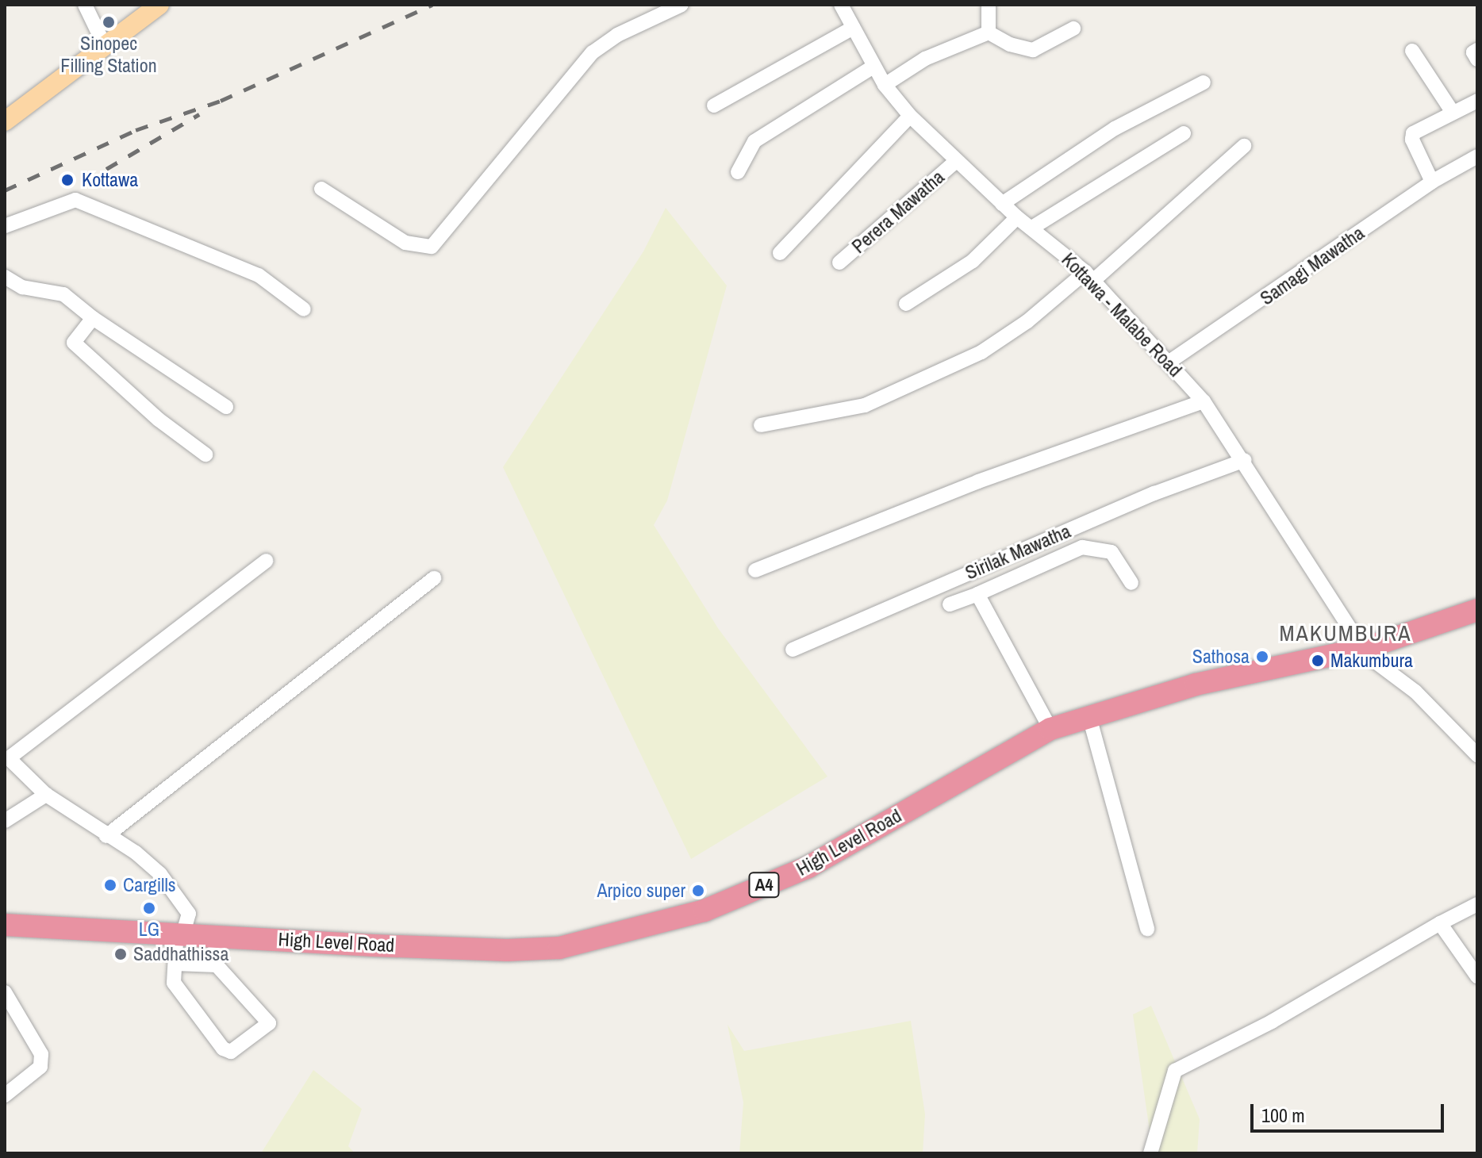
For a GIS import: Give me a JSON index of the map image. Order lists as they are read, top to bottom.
{
  "streets": {
    "highway": ["High Level Road", "A4"],
    "street": [
      "Perera Mawatha",
      "Samagi Mawatha",
      "Kottawa - Malabe Road",
      "Sirilak Mawatha"
    ]
  },
  "crossings": [
    ["Perera Mawatha", "Kottawa - Malabe Road"],
    ["Samagi Mawatha", "Kottawa - Malabe Road"],
    ["Kottawa - Malabe Road", "Sirilak Mawatha"],
    ["Kottawa - Malabe Road", "High Level Road"]
  ],
  "districts": ["MAKUMBURA"],
  "places": [
    "Sinopec Filling Station",
    "Kottawa",
    "Sathosa",
    "Makumbura",
    "Cargills",
    "Arpico super",
    "LG",
    "Saddhathissa"
  ],
  "scale_bar": "100 m"
}
